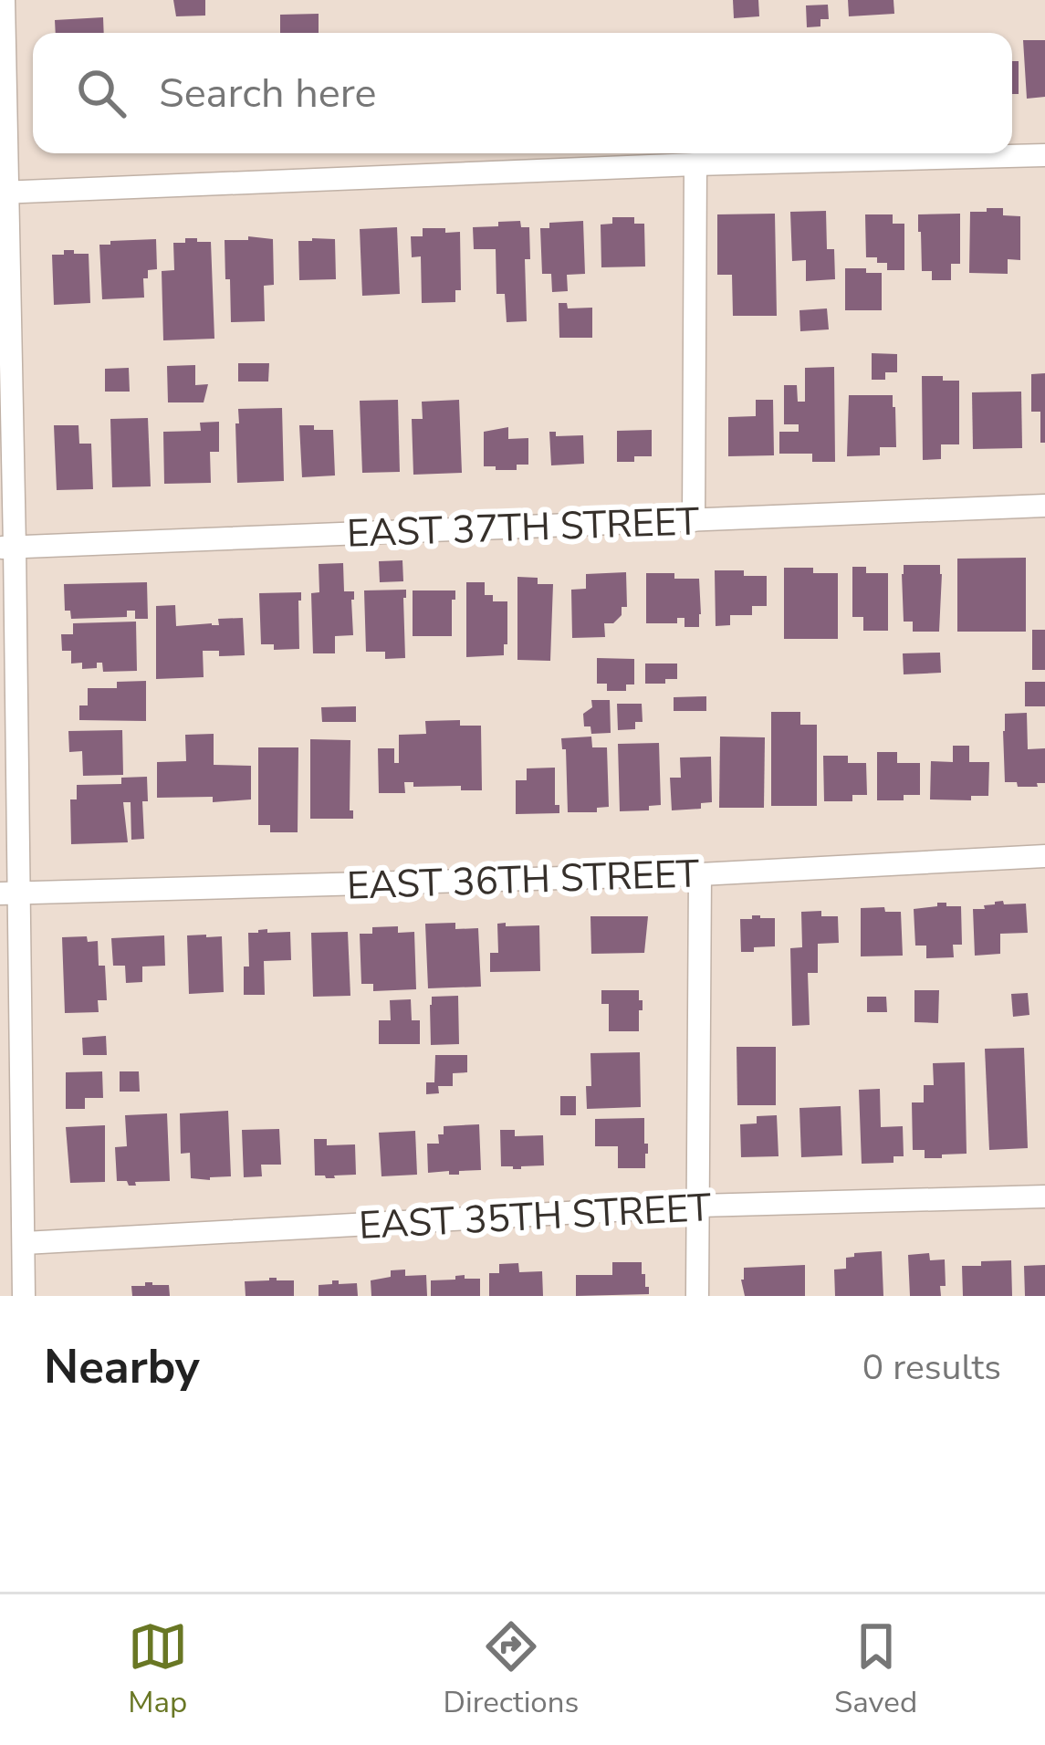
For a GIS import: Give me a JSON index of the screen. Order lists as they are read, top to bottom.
{
  "streets": {
    "street": ["EAST 37TH STREET", "EAST 36TH STREET", "EAST 35TH STREET"]
  },
  "page": {
    "search": "Search here",
    "heading": ["Nearby", "0 results"],
    "nav": ["Map", "Directions", "Saved"]
  }
}
